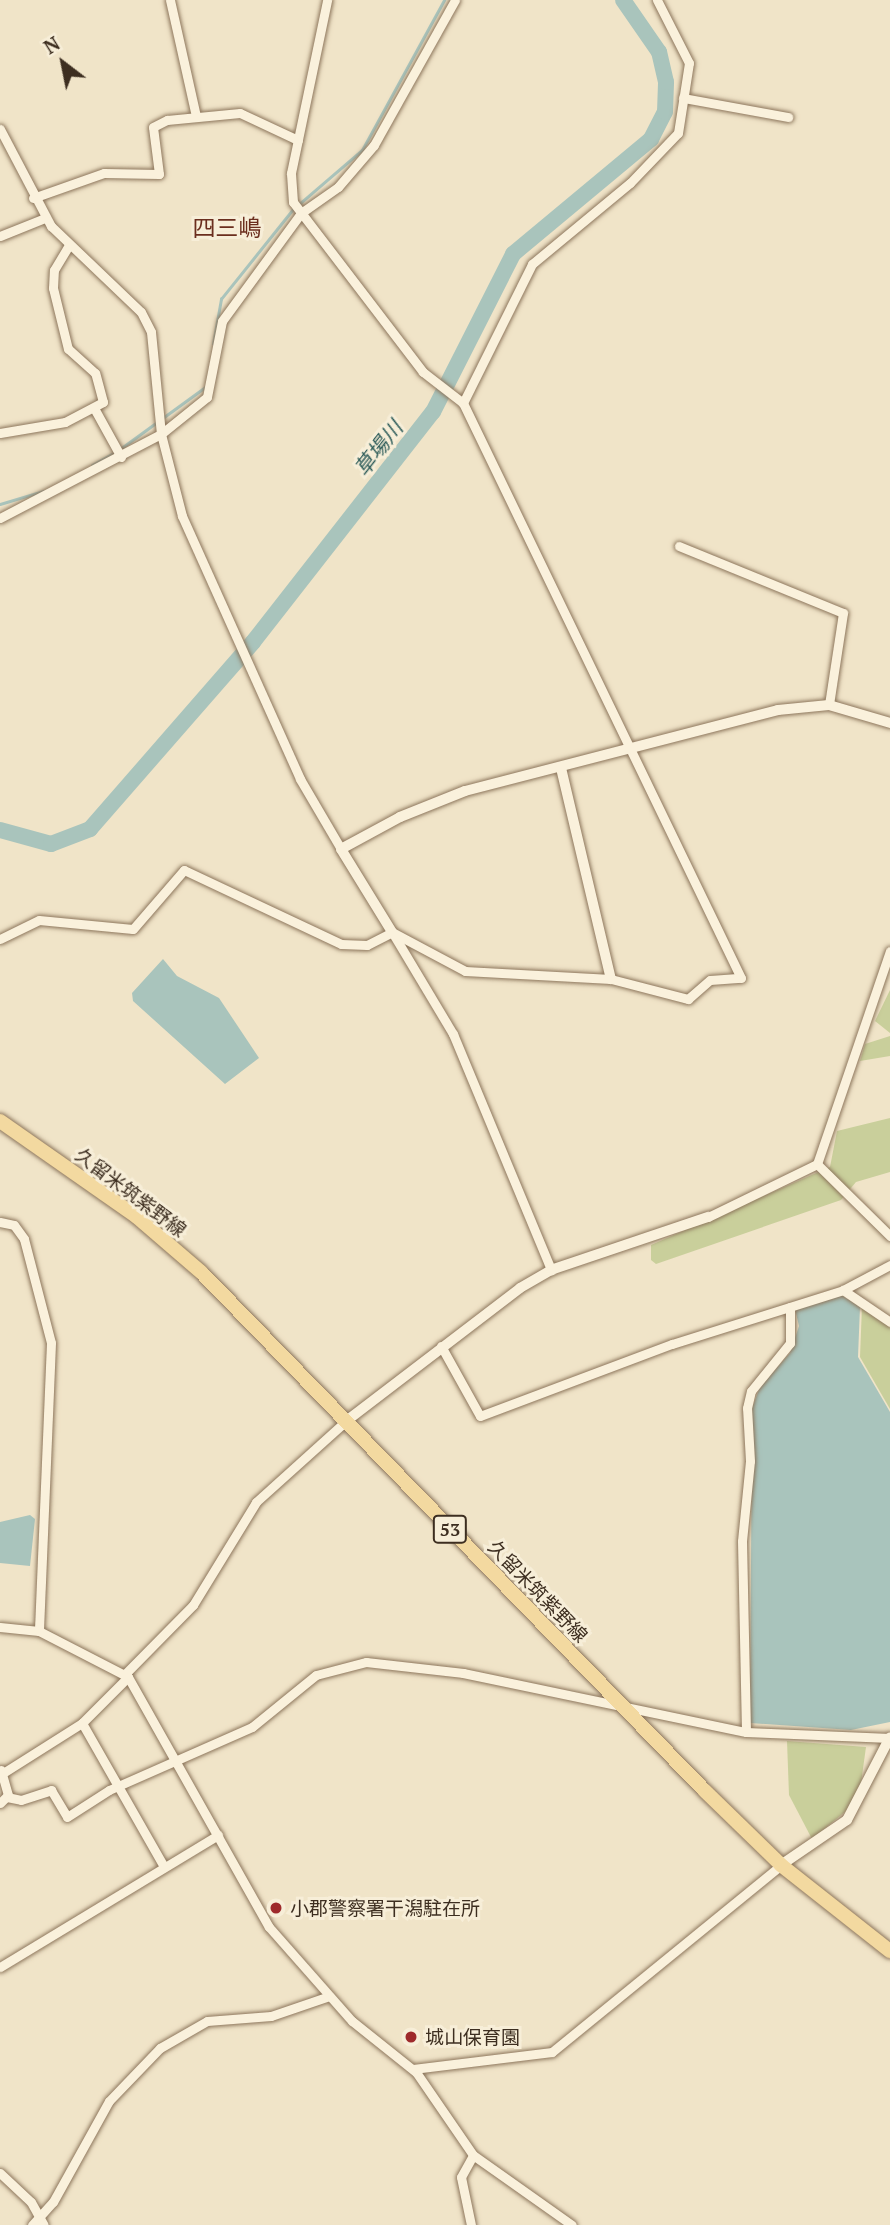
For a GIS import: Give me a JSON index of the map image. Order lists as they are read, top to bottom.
{
  "streets": {
    "main road": ["久留米筑紫野線", "53"]
  },
  "districts": ["四三嶋"],
  "water": ["草場川"],
  "places": ["小郡警察署干潟駐在所", "城山保育園"],
  "north": "top left"
}
